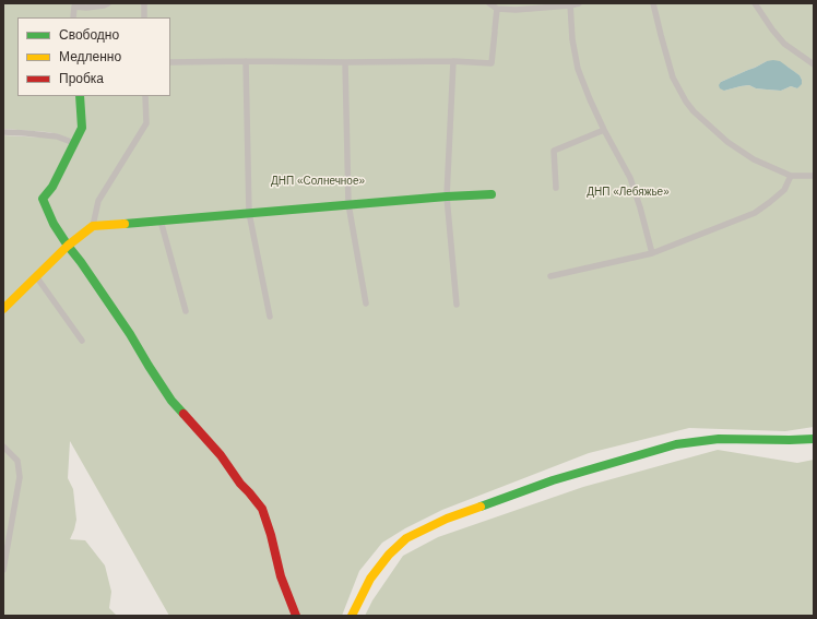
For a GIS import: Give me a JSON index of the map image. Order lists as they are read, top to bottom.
{
  "parks": ["ДНП «Солнечное»", "ДНП «Лебяжье»"],
  "legend": ["Свободно", "Медленно", "Пробка"]
}
